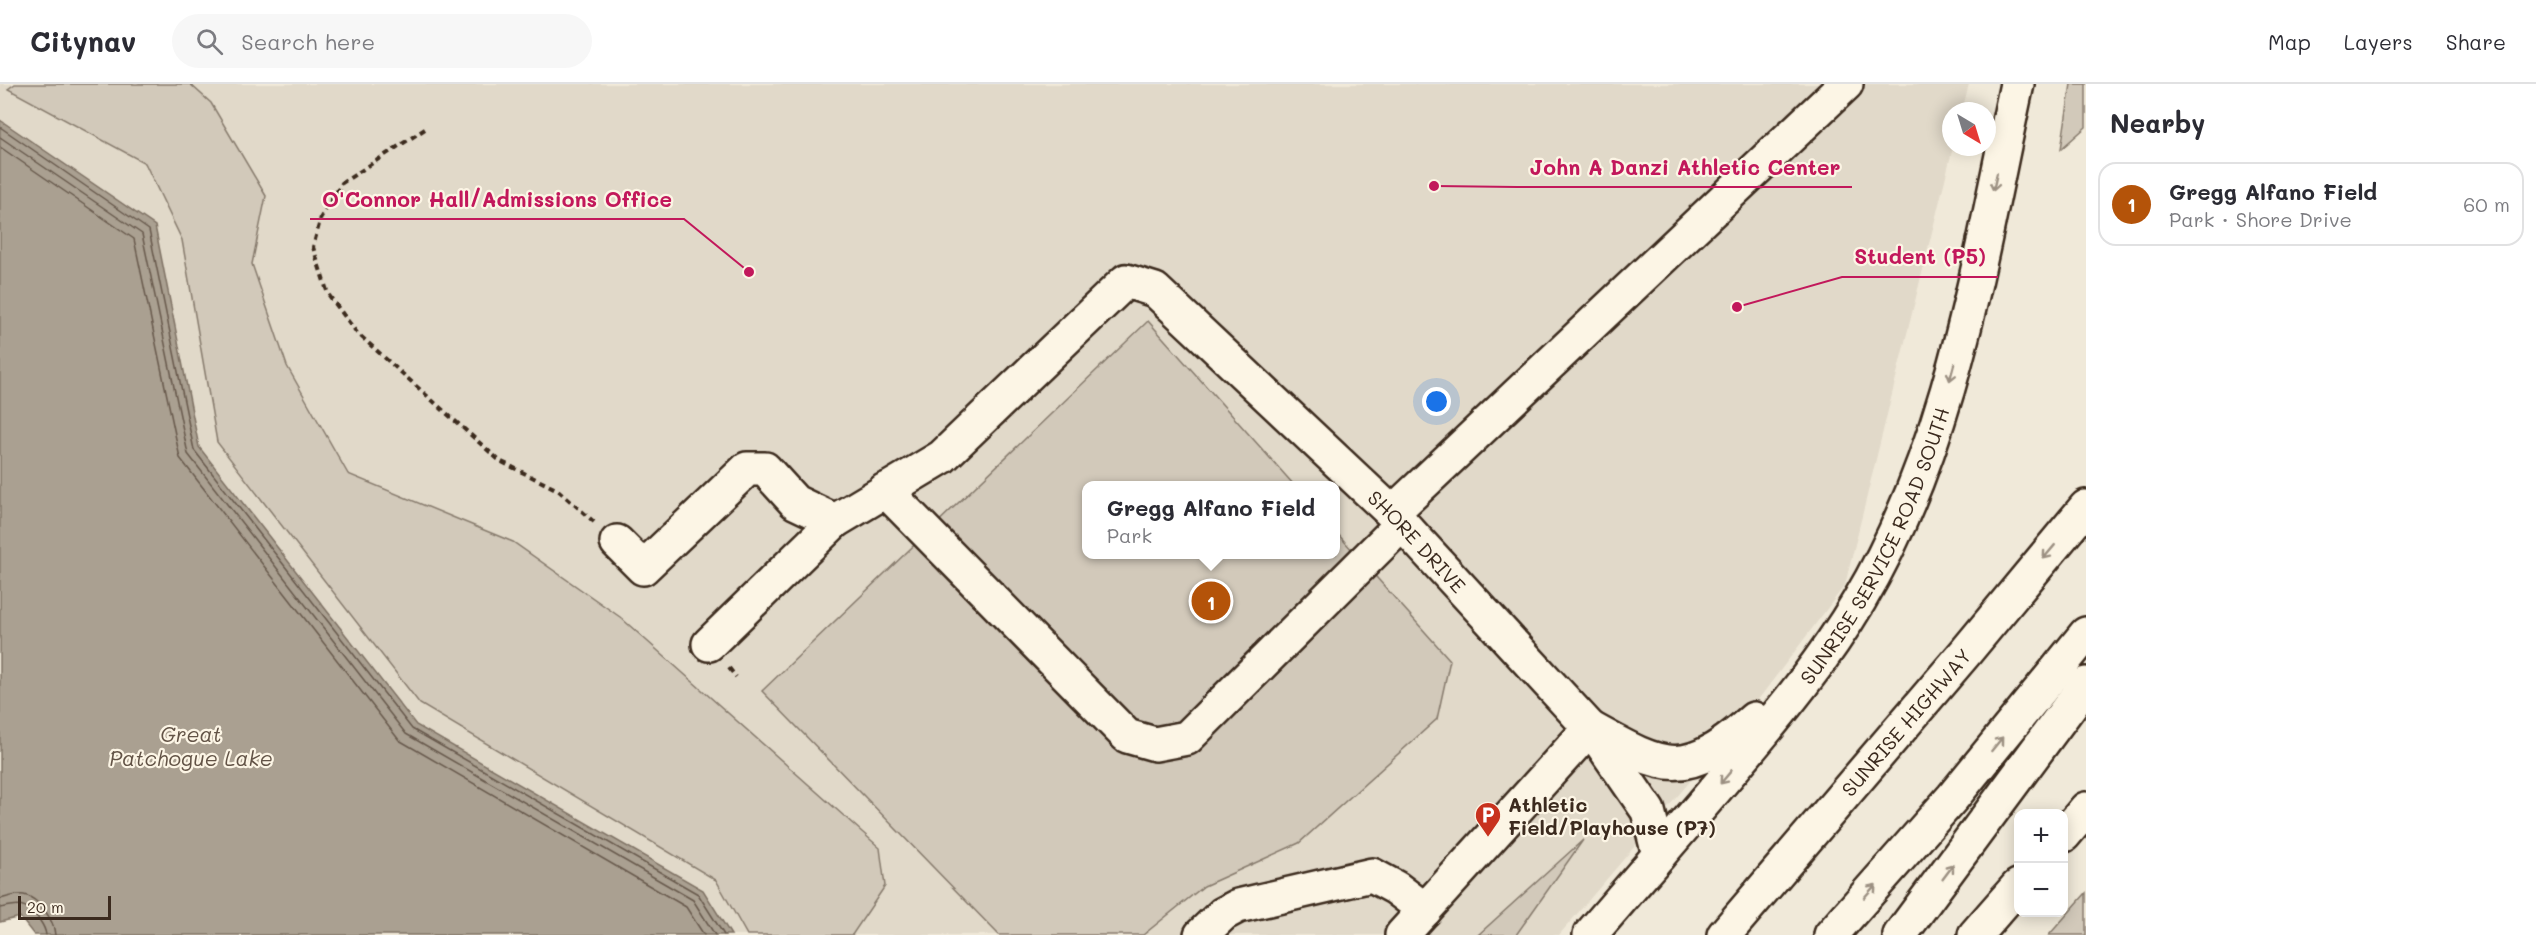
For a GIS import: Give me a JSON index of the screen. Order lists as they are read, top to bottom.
{
  "streets": {
    "main road": ["SHORE DRIVE", "SUNRISE SERVICE ROAD SOUTH", "SUNRISE HIGHWAY"]
  },
  "water": ["Great Patchogue Lake"],
  "places": {
    "other": ["John A Danzi Athletic Center", "O'Connor Hall/Admissions Office", "Student (P5)"],
    "parking": ["Athletic Field/Playhouse (P7)"]
  },
  "scale_bar": "20 m",
  "north": "bottom right",
  "page": {
    "header": "Citynav",
    "search": "Search here",
    "nav": ["Map", "Layers", "Share"],
    "heading": "Nearby",
    "list": [
      {
        "mark": "1",
        "name": "Gregg Alfano Field",
        "note": "Park · Shore Drive",
        "value": "60 m"
      }
    ],
    "popup": ["Gregg Alfano Field", "Park"],
    "pins": "1",
    "map_buttons": ["+", "−"],
    "scale": "20 m"
  }
}
